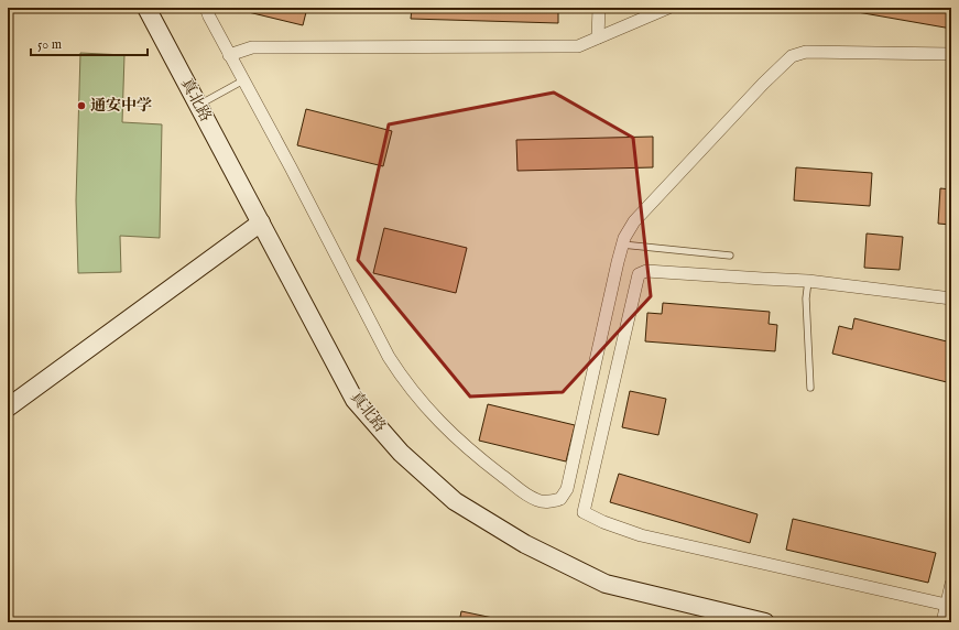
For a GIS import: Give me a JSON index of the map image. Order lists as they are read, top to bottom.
{
  "streets": {
    "street": ["真北路"]
  },
  "places": ["通安中学"],
  "scale_bar": "50 m"
}
